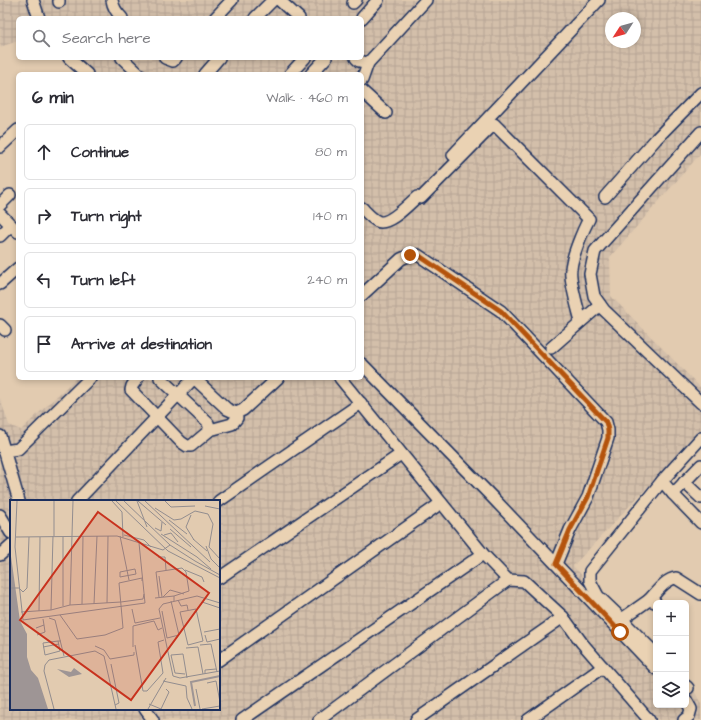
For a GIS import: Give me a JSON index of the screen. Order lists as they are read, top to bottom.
{
  "north": "bottom left",
  "page": {
    "search": "Search here",
    "heading": ["6 min", "Walk · 460 m"],
    "list": [
      ["Continue", "80 m"],
      ["Turn right", "140 m"],
      ["Turn left", "240 m"],
      "Arrive at destination"
    ],
    "map_buttons": ["+", "−"]
  }
}
